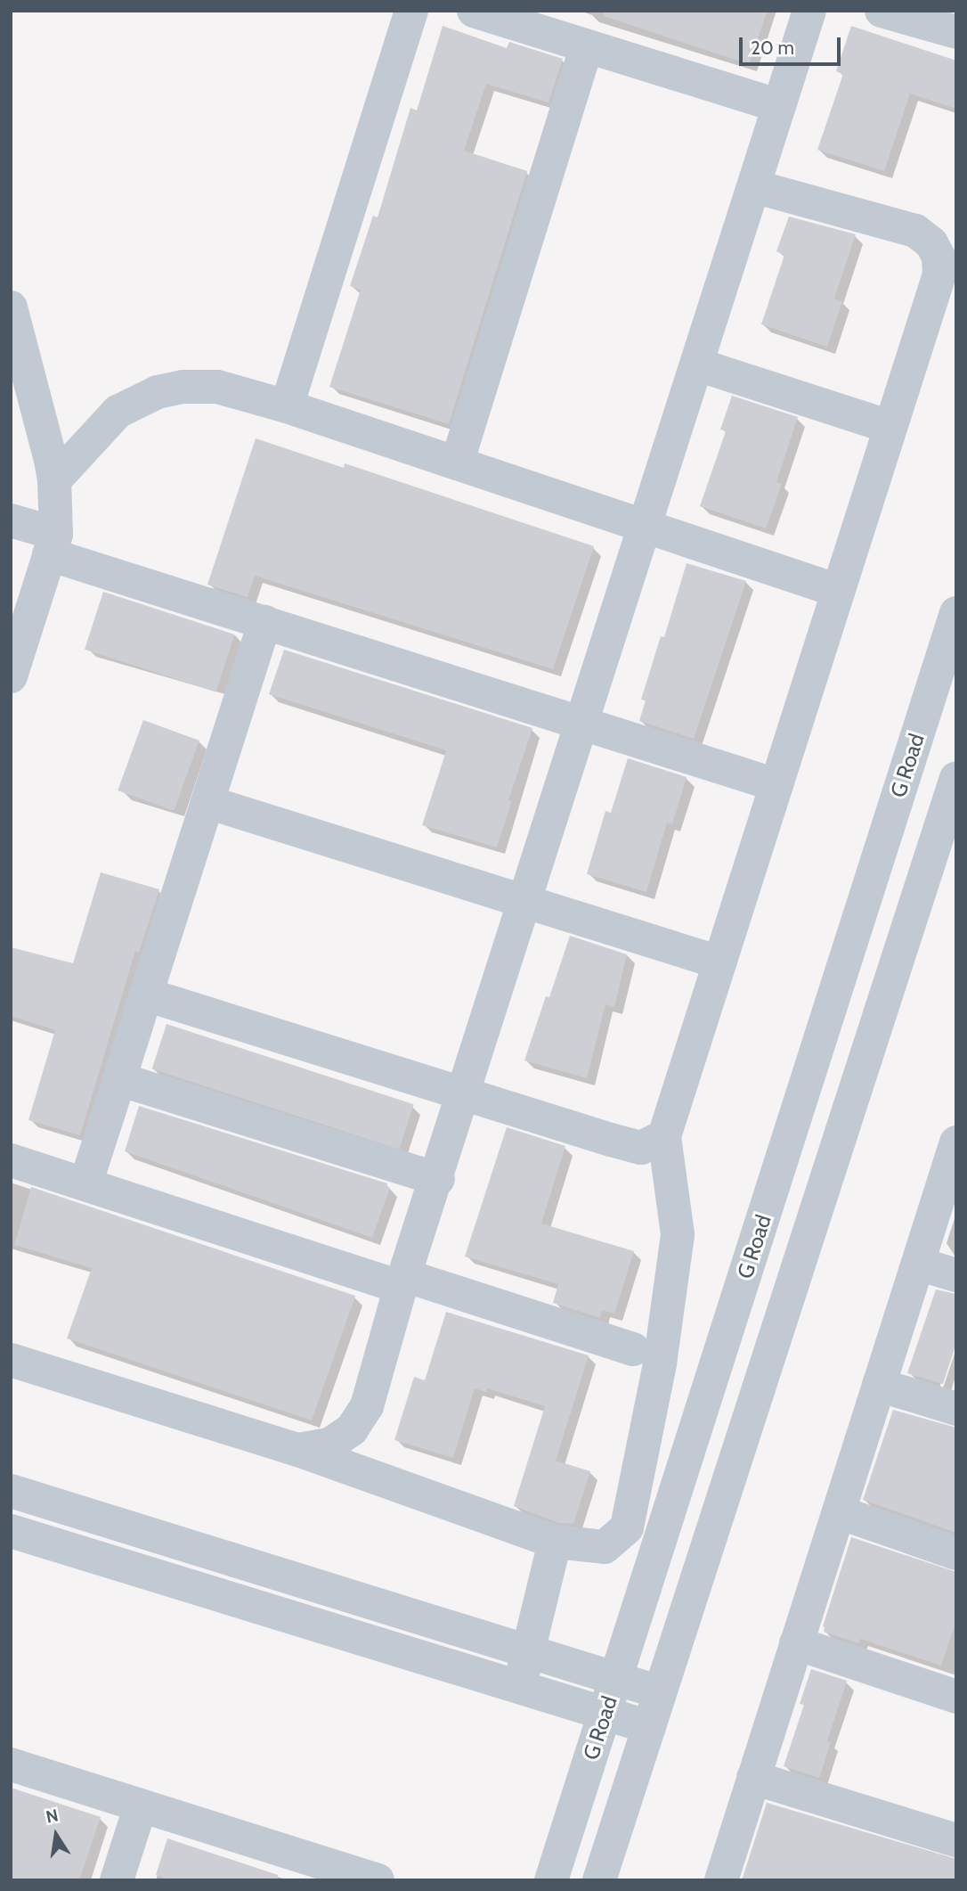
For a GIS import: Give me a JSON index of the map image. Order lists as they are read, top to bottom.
{
  "streets": {
    "street": ["G Road"]
  },
  "scale_bar": "20 m",
  "north": "top"
}
